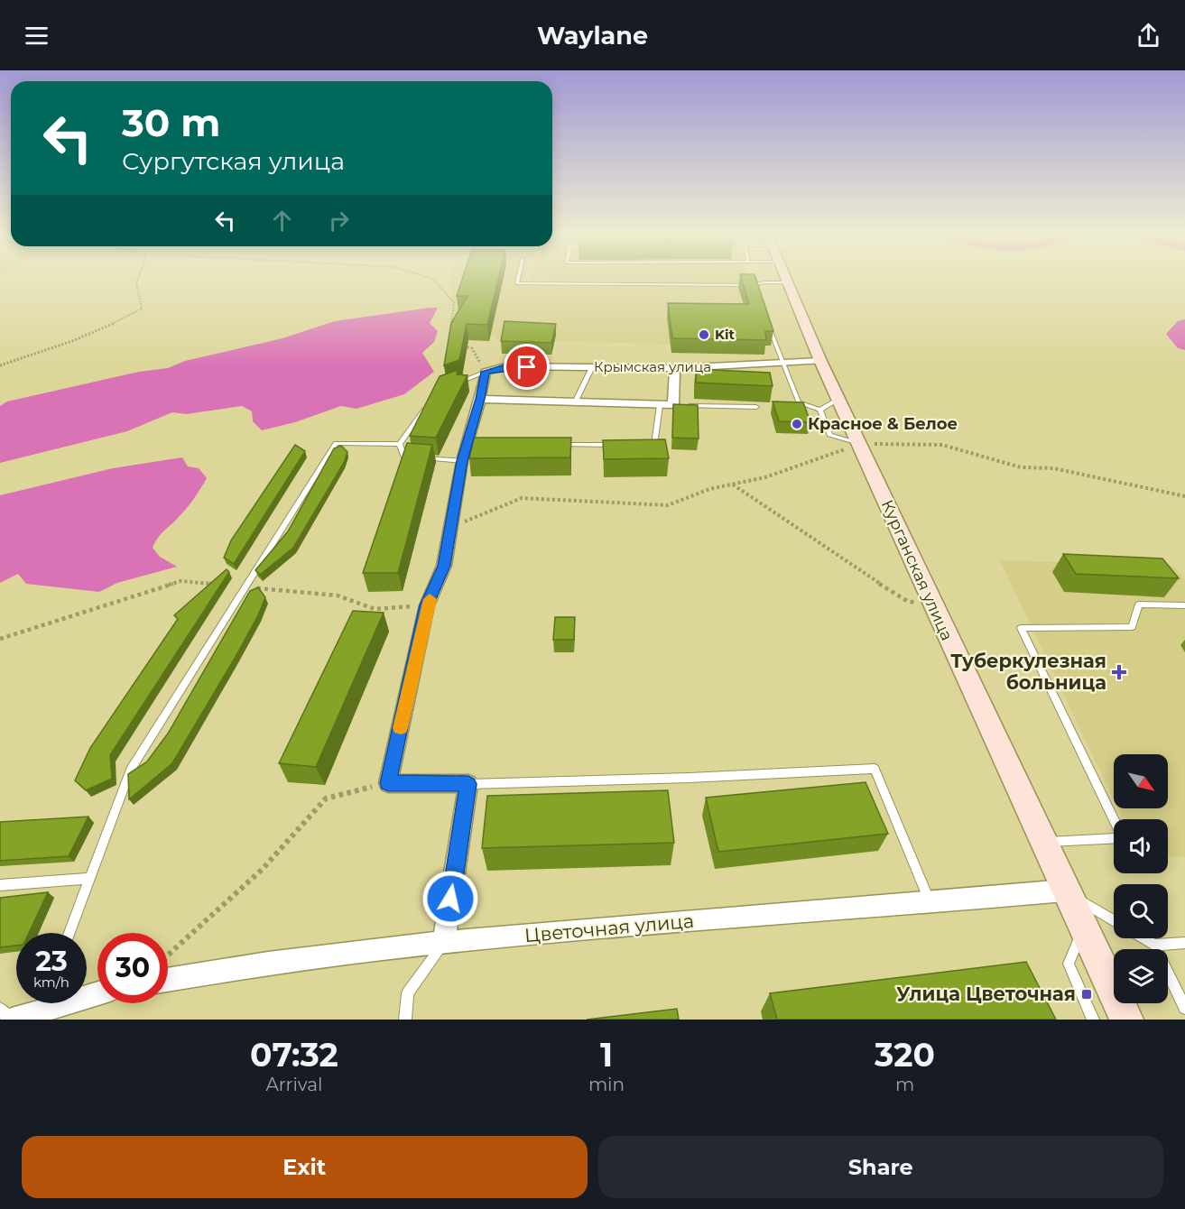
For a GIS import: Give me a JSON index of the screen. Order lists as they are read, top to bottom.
{
  "streets": {
    "main road": ["Курганская улица"],
    "street": ["Крымская улица", "Цветочная улица"]
  },
  "crossings": [
    ["Крымская улица", "Курганская улица"],
    ["Курганская улица", "Цветочная улица"]
  ],
  "places": {
    "other": ["Kit", "Красное & Белое"],
    "health": ["Туберкулезная больница"],
    "transit": ["Улица Цветочная"]
  },
  "north": "bottom right",
  "page": {
    "header": "Waylane",
    "turn": ["30 m", "Сургутская улица"],
    "speed": "23 km/h",
    "limit": "30",
    "eta": [
      "07:32",
      "Arrival",
      "1",
      "min",
      "320",
      "m"
    ],
    "buttons": ["Exit", "Share"]
  }
}
